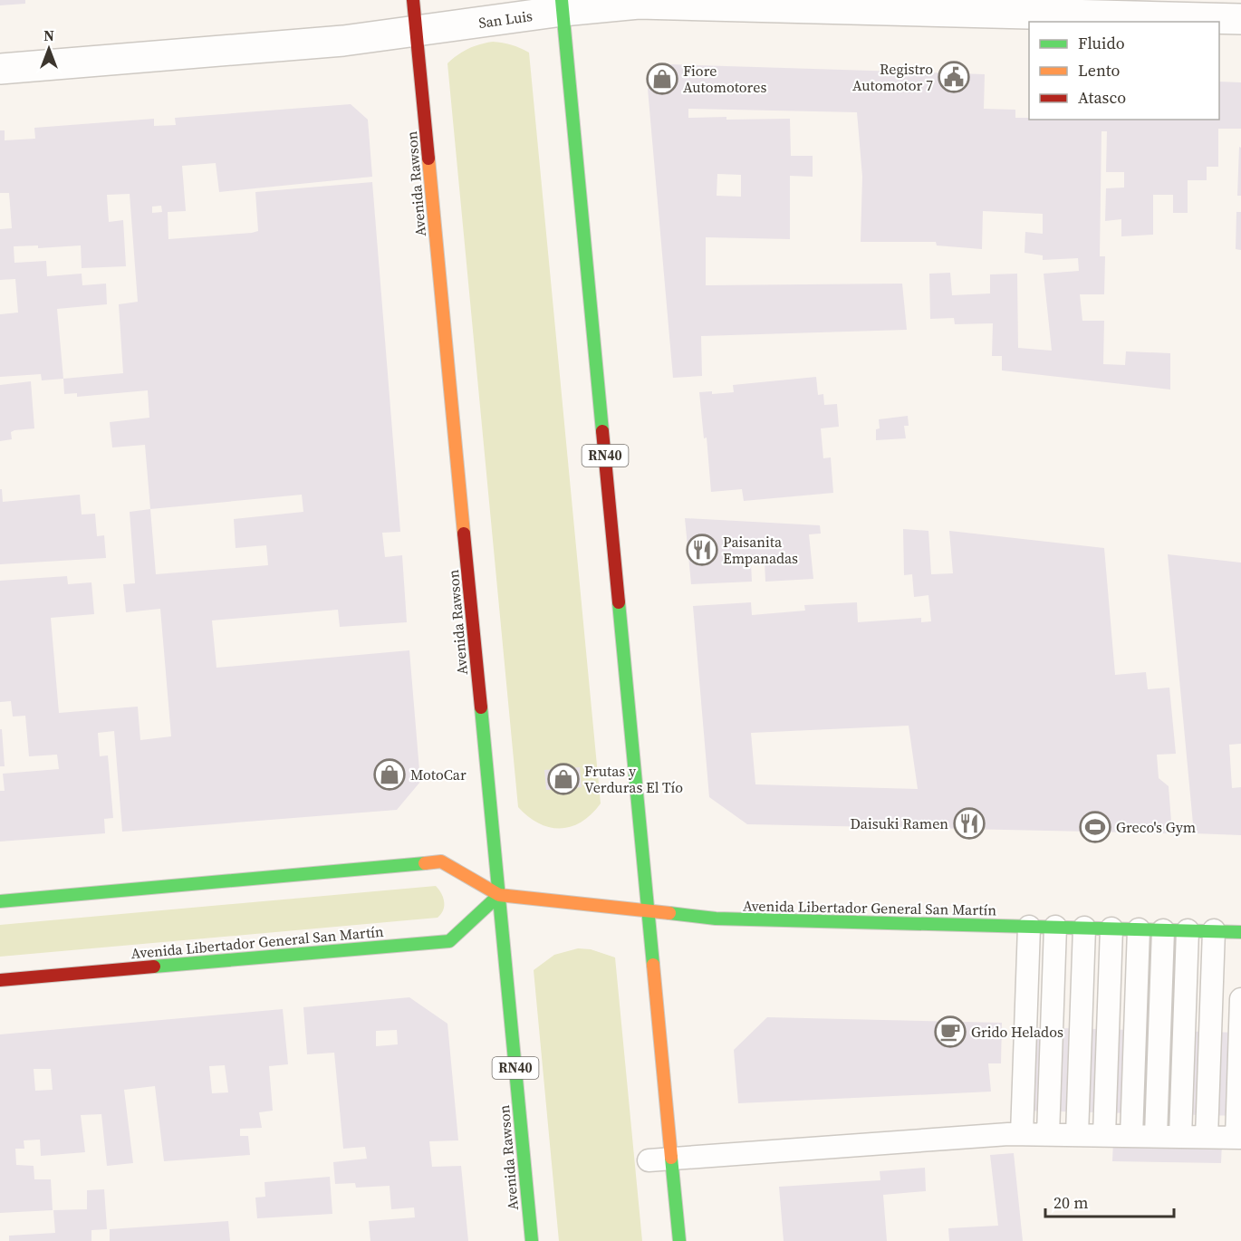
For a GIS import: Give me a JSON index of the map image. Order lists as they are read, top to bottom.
{
  "streets": {
    "main road": ["Avenida Rawson", "RN40", "Avenida Libertador General San Martín"],
    "street": ["San Luis"]
  },
  "crossings": [
    ["San Luis", "Avenida Rawson"],
    ["San Luis", "RN40"],
    ["Avenida Rawson", "Avenida Libertador General San Martín"],
    ["RN40", "Avenida Libertador General San Martín"]
  ],
  "places": {
    "public building": ["Registro Automotor 7"],
    "shop": ["Fiore Automotores", "MotoCar", "Frutas y Verduras El Tío"],
    "restaurant": ["Paisanita Empanadas", "Daisuki Ramen"],
    "sports": ["Greco's Gym"],
    "cafe": ["Grido Helados"]
  },
  "legend": ["Fluido", "Lento", "Atasco"],
  "scale_bar": "20 m",
  "north": "top"
}
